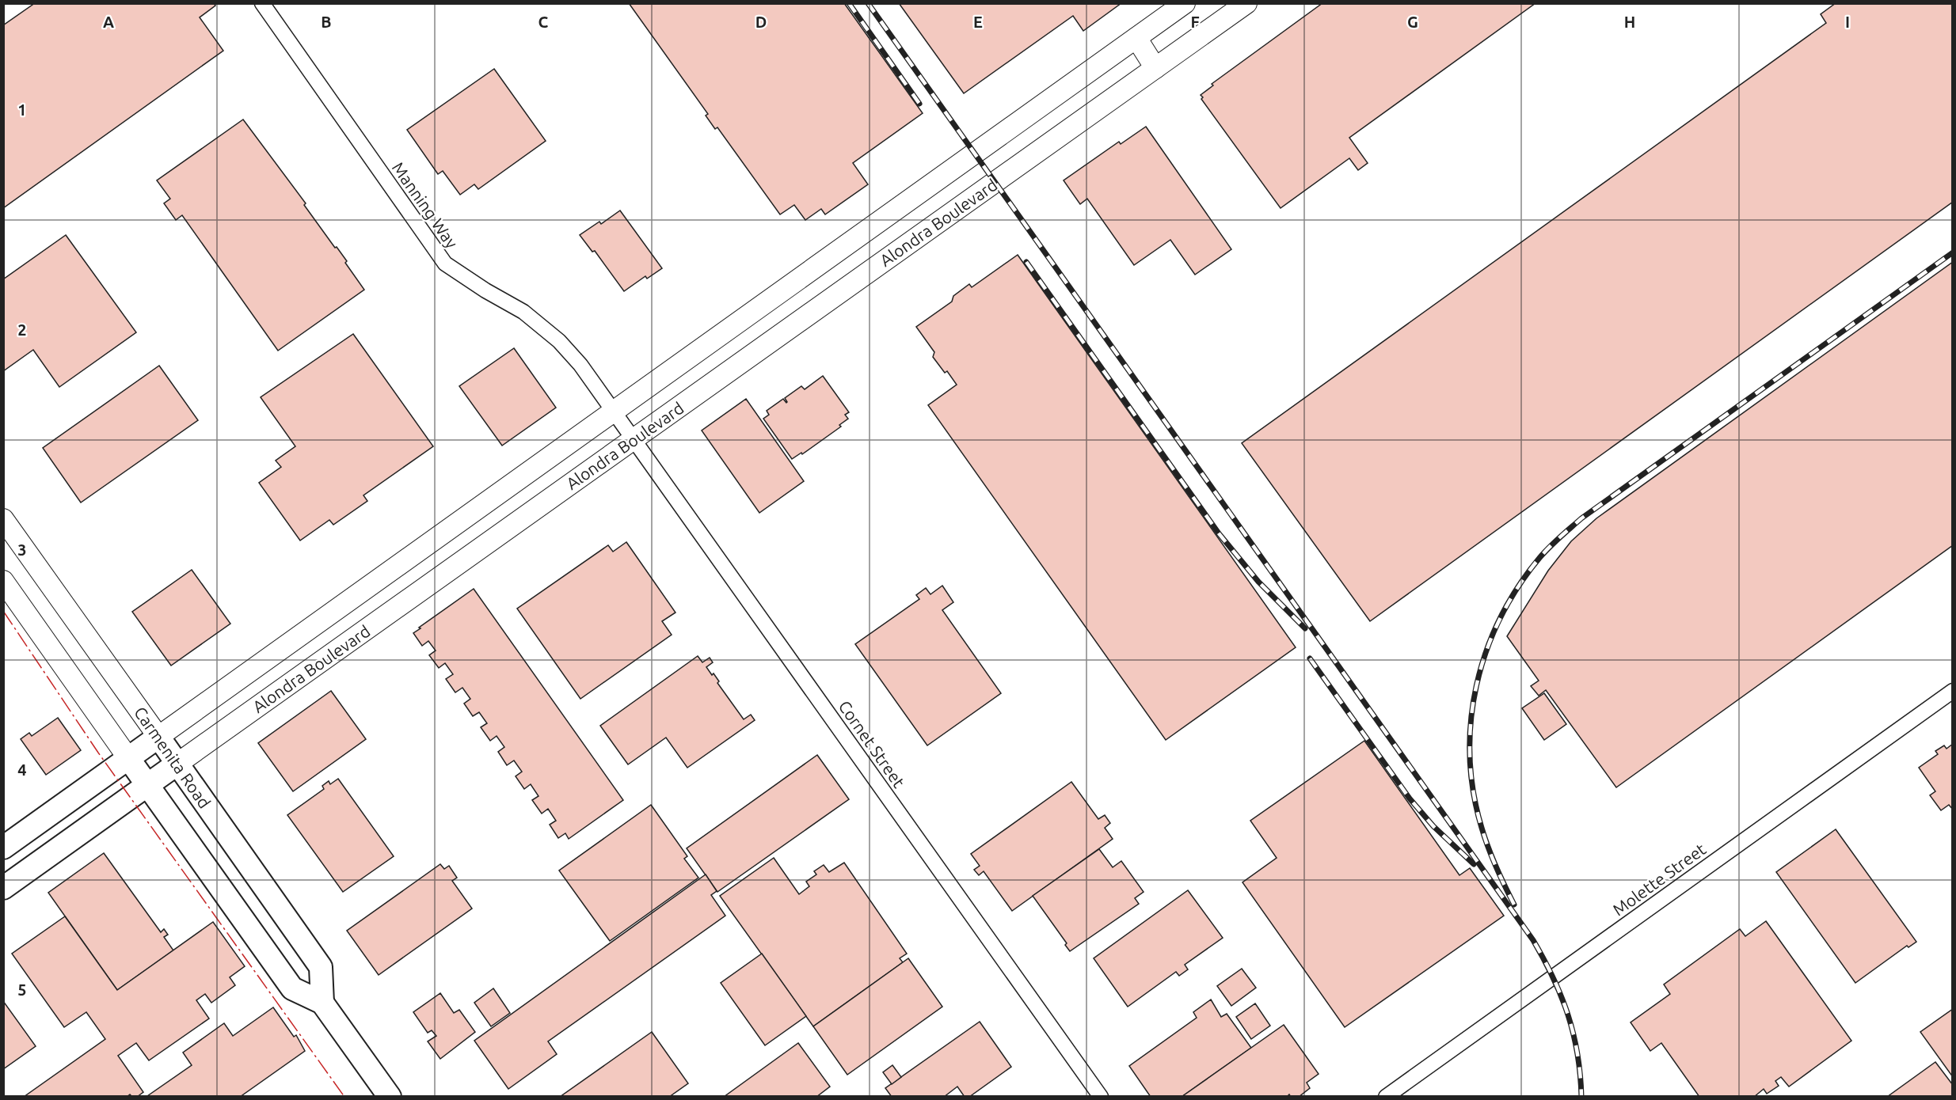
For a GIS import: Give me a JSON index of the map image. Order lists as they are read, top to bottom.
{
  "streets": {
    "main road": ["Alondra Boulevard", "Carmenita Road"],
    "street": ["Manning Way", "Cornet Street", "Molette Street"]
  },
  "crossings": [
    ["Manning Way", "Alondra Boulevard"],
    ["Manning Way", "Cornet Street"],
    ["Alondra Boulevard", "Cornet Street"],
    ["Alondra Boulevard", "Carmenita Road"]
  ],
  "grid": {
    "columns": [
      "A",
      "B",
      "C",
      "D",
      "E",
      "F",
      "G",
      "H",
      "I"
    ],
    "rows": [
      "1",
      "2",
      "3",
      "4",
      "5"
    ]
  }
}
